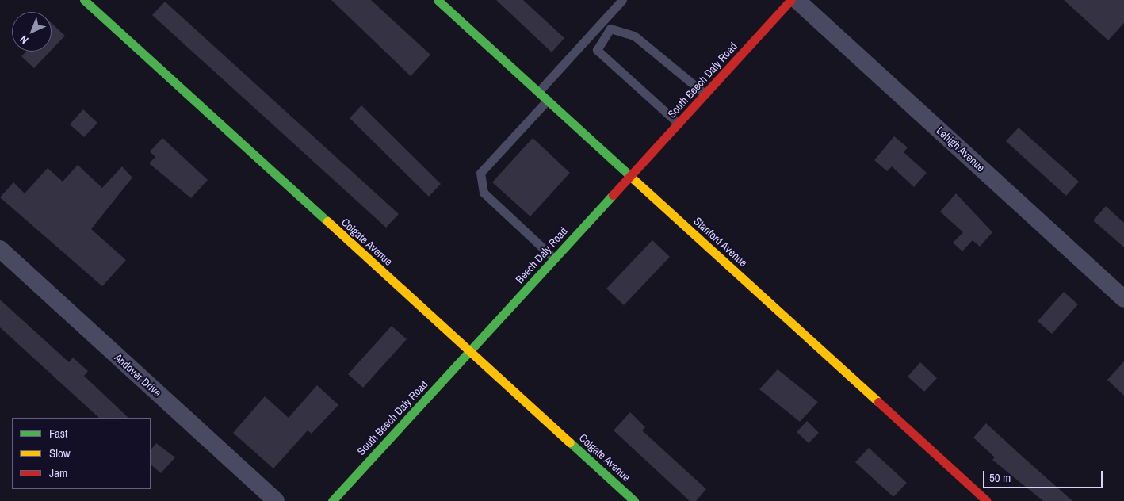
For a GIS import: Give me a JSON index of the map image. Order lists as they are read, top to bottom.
{
  "streets": {
    "street": [
      "South Beech Daly Road",
      "Lehigh Avenue",
      "Colgate Avenue",
      "Stanford Avenue",
      "Beech Daly Road",
      "Andover Drive"
    ]
  },
  "crossings": [
    ["South Beech Daly Road", "Colgate Avenue"],
    ["South Beech Daly Road", "Stanford Avenue"],
    ["South Beech Daly Road", "Beech Daly Road"],
    ["Colgate Avenue", "Beech Daly Road"],
    ["Stanford Avenue", "Beech Daly Road"]
  ],
  "legend": ["Fast", "Slow", "Jam"],
  "scale_bar": "50 m",
  "north": "bottom left"
}
